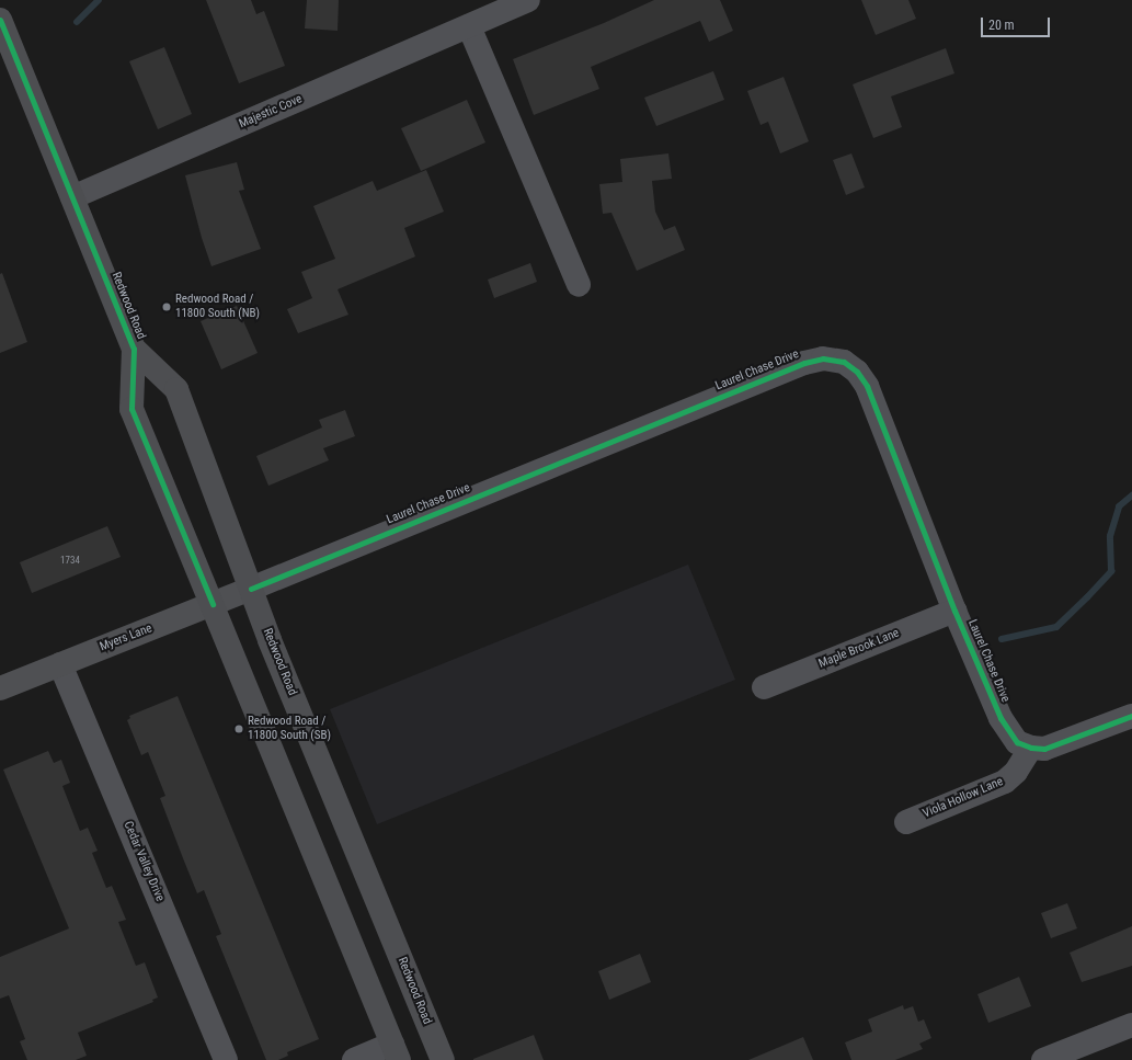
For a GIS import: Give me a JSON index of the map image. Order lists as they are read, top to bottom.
{
  "streets": {
    "main road": ["Redwood Road", "Myers Lane"],
    "street": [
      "Majestic Cove",
      "Laurel Chase Drive",
      "Maple Brook Lane",
      "Viola Hollow Lane",
      "Cedar Valley Drive"
    ]
  },
  "crossings": [
    ["Majestic Cove", "Redwood Road"],
    ["Redwood Road", "Laurel Chase Drive"],
    ["Redwood Road", "Myers Lane"],
    ["Laurel Chase Drive", "Myers Lane"],
    ["Laurel Chase Drive", "Maple Brook Lane"],
    ["Laurel Chase Drive", "Viola Hollow Lane"],
    ["Myers Lane", "Cedar Valley Drive"]
  ],
  "places": ["Redwood Road / 11800 South (NB)", "Redwood Road / 11800 South (SB)"],
  "house_numbers": ["1734"],
  "scale_bar": "20 m"
}
